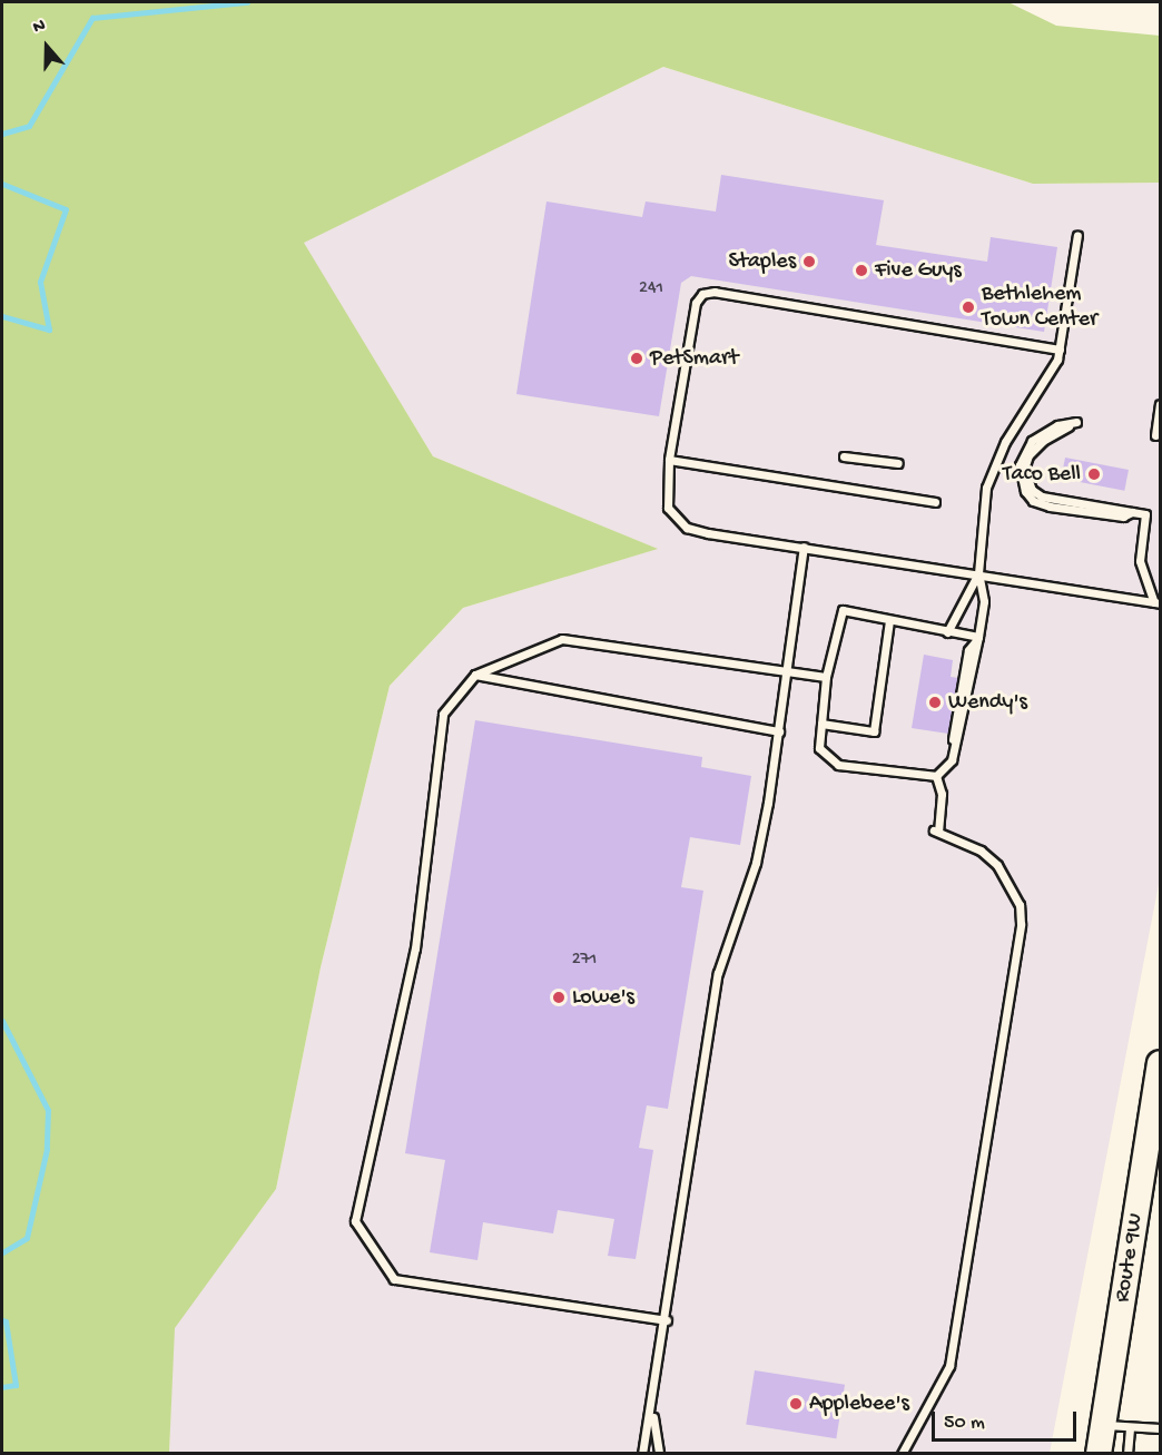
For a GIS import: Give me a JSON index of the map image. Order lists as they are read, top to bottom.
{
  "streets": {
    "main road": ["Route 9W"]
  },
  "places": [
    "Staples",
    "Five Guys",
    "Bethlehem Town Center",
    "PetSmart",
    "Taco Bell",
    "Wendy's",
    "Lowe's",
    "Applebee's"
  ],
  "house_numbers": ["241", "271"],
  "scale_bar": "50 m",
  "north": "top"
}
